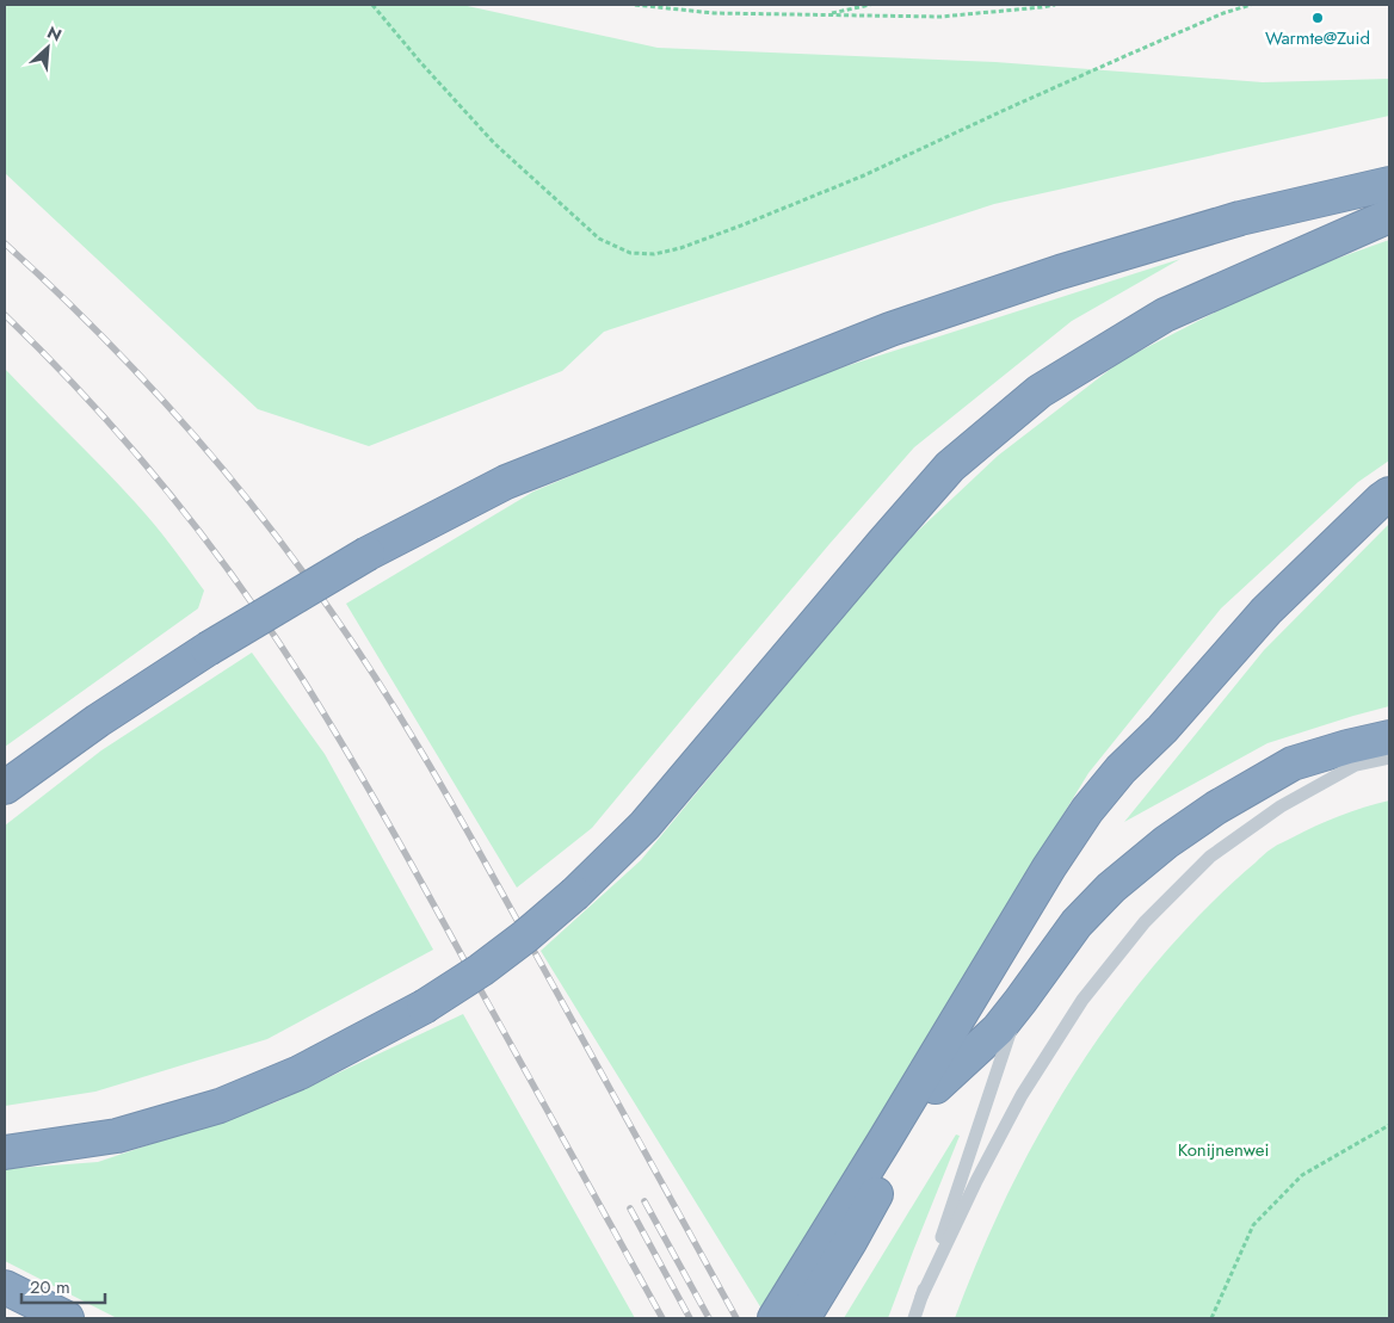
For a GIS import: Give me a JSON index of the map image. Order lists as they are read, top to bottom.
{
  "parks": ["Konijnenwei"],
  "places": ["Warmte@Zuid"],
  "scale_bar": "20 m",
  "north": "top right"
}
